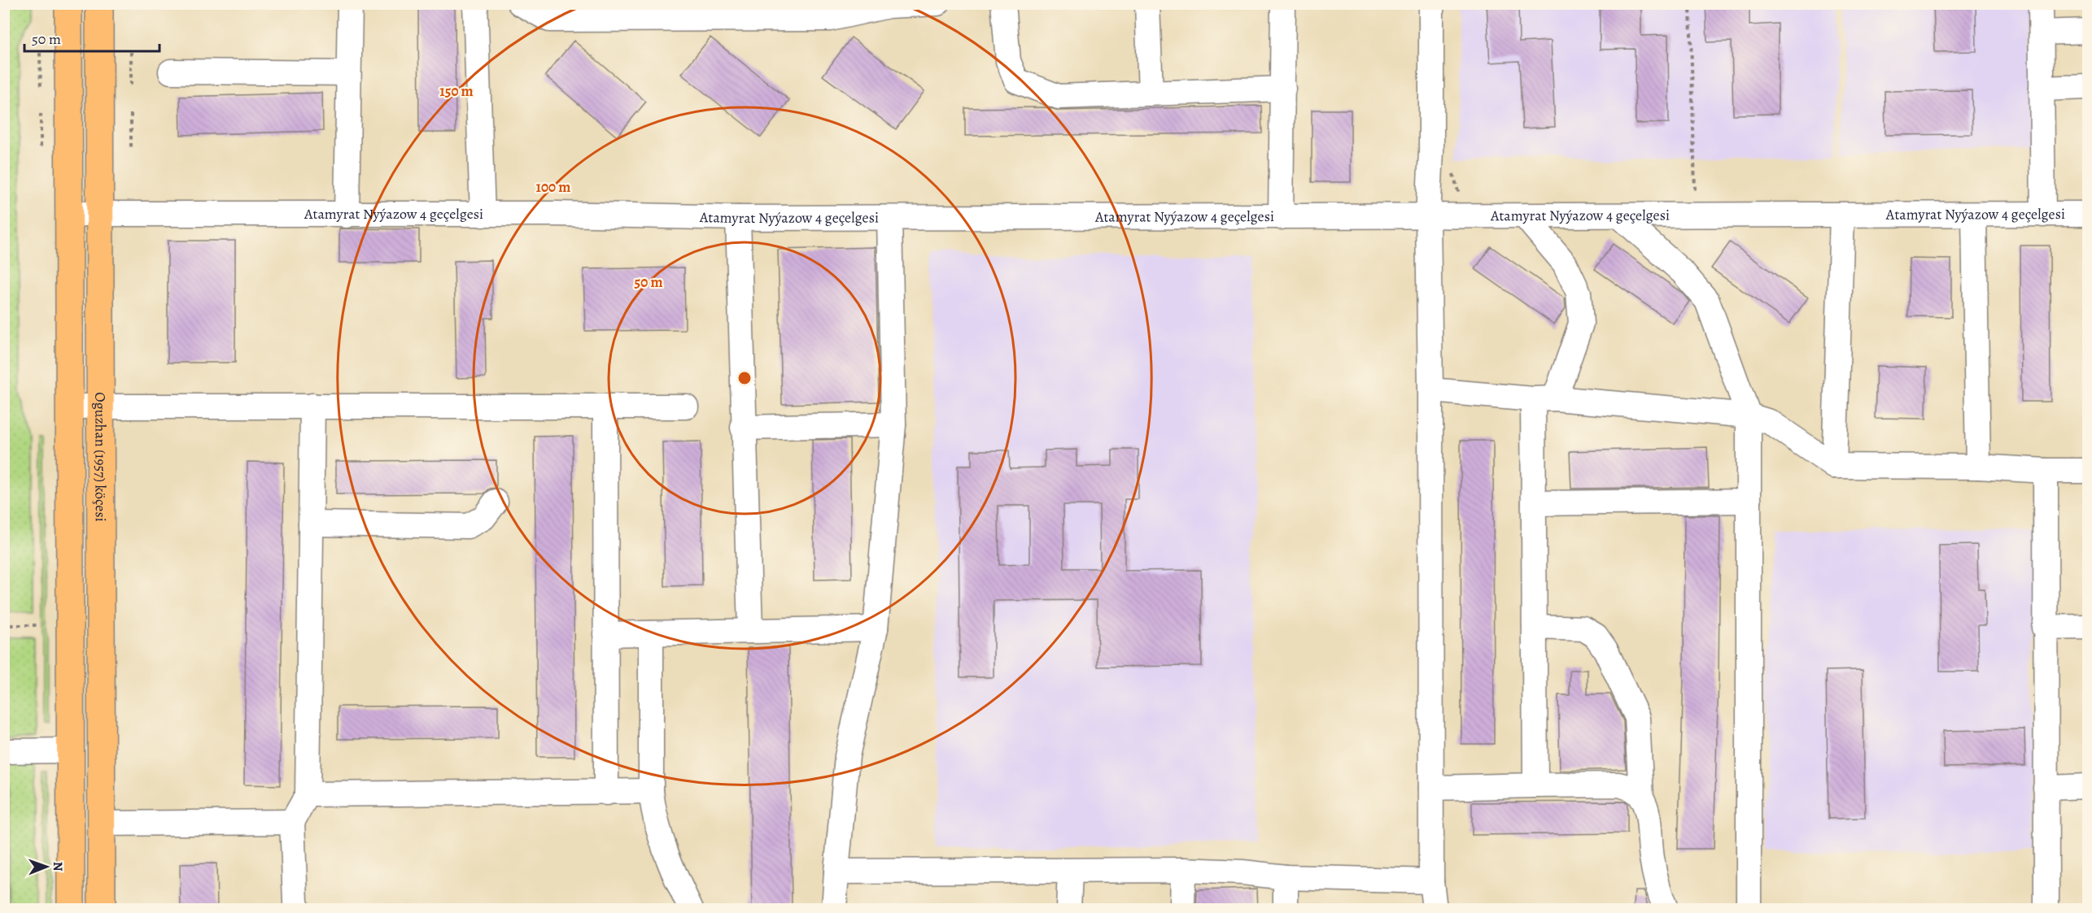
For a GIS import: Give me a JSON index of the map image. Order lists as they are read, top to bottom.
{
  "streets": {
    "main road": ["Oguzhan (1957) köçesi"],
    "street": ["Atamyrat Nyýazow 4 geçelgesi"]
  },
  "crossings": [
    ["Atamyrat Nyýazow 4 geçelgesi", "Oguzhan (1957) köçesi"]
  ],
  "scale_bar": "50 m",
  "north": "right",
  "rings": ["150 m", "100 m", "50 m"]
}
